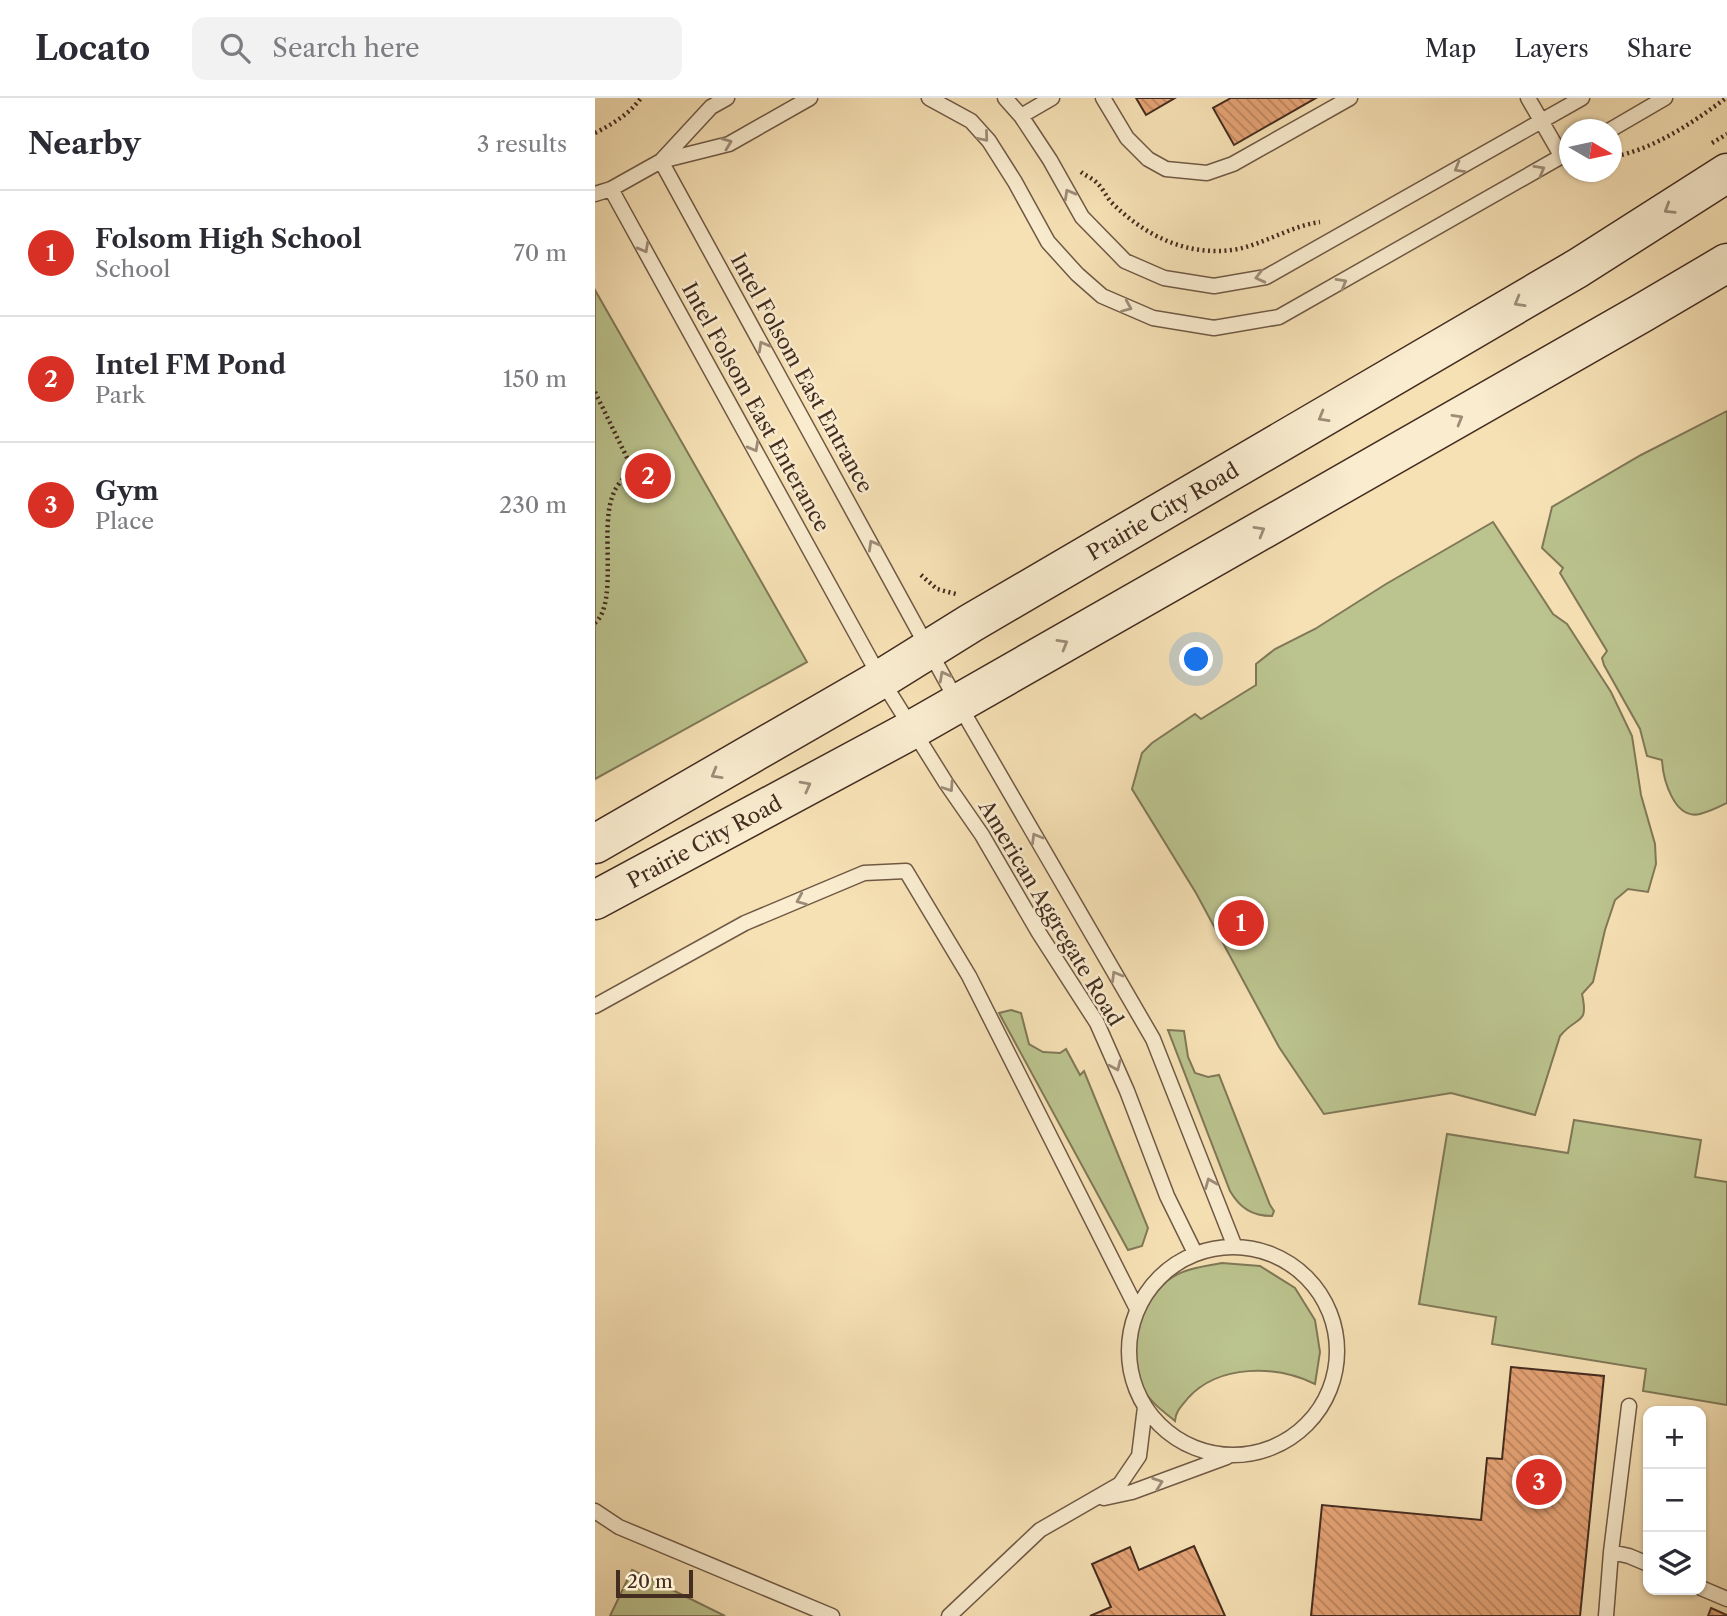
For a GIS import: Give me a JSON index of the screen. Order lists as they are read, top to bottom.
{
  "streets": {
    "main road": ["Prairie City Road"],
    "lane": ["Intel Folsom East Entrance", "Intel Folsom East Enterance", "American Aggregate Road"]
  },
  "crossings": [
    ["Intel Folsom East Entrance", "Prairie City Road"],
    ["Intel Folsom East Entrance", "American Aggregate Road"],
    ["Intel Folsom East Enterance", "American Aggregate Road"],
    ["Prairie City Road", "American Aggregate Road"]
  ],
  "one_way": ["Intel Folsom East Entrance", "Intel Folsom East Enterance", "American Aggregate Road"],
  "scale_bar": "20 m",
  "north": "right",
  "page": {
    "header": "Locato",
    "search": "Search here",
    "nav": ["Map", "Layers", "Share"],
    "heading": ["Nearby", "3 results"],
    "list": [
      {
        "mark": "1",
        "name": "Folsom High School",
        "note": "School",
        "value": "70 m"
      },
      {
        "mark": "2",
        "name": "Intel FM Pond",
        "note": "Park",
        "value": "150 m"
      },
      {
        "mark": "3",
        "name": "Gym",
        "note": "Place",
        "value": "230 m"
      }
    ],
    "pins": ["2", "1", "3"],
    "map_buttons": ["+", "−"],
    "scale": "20 m"
  }
}
